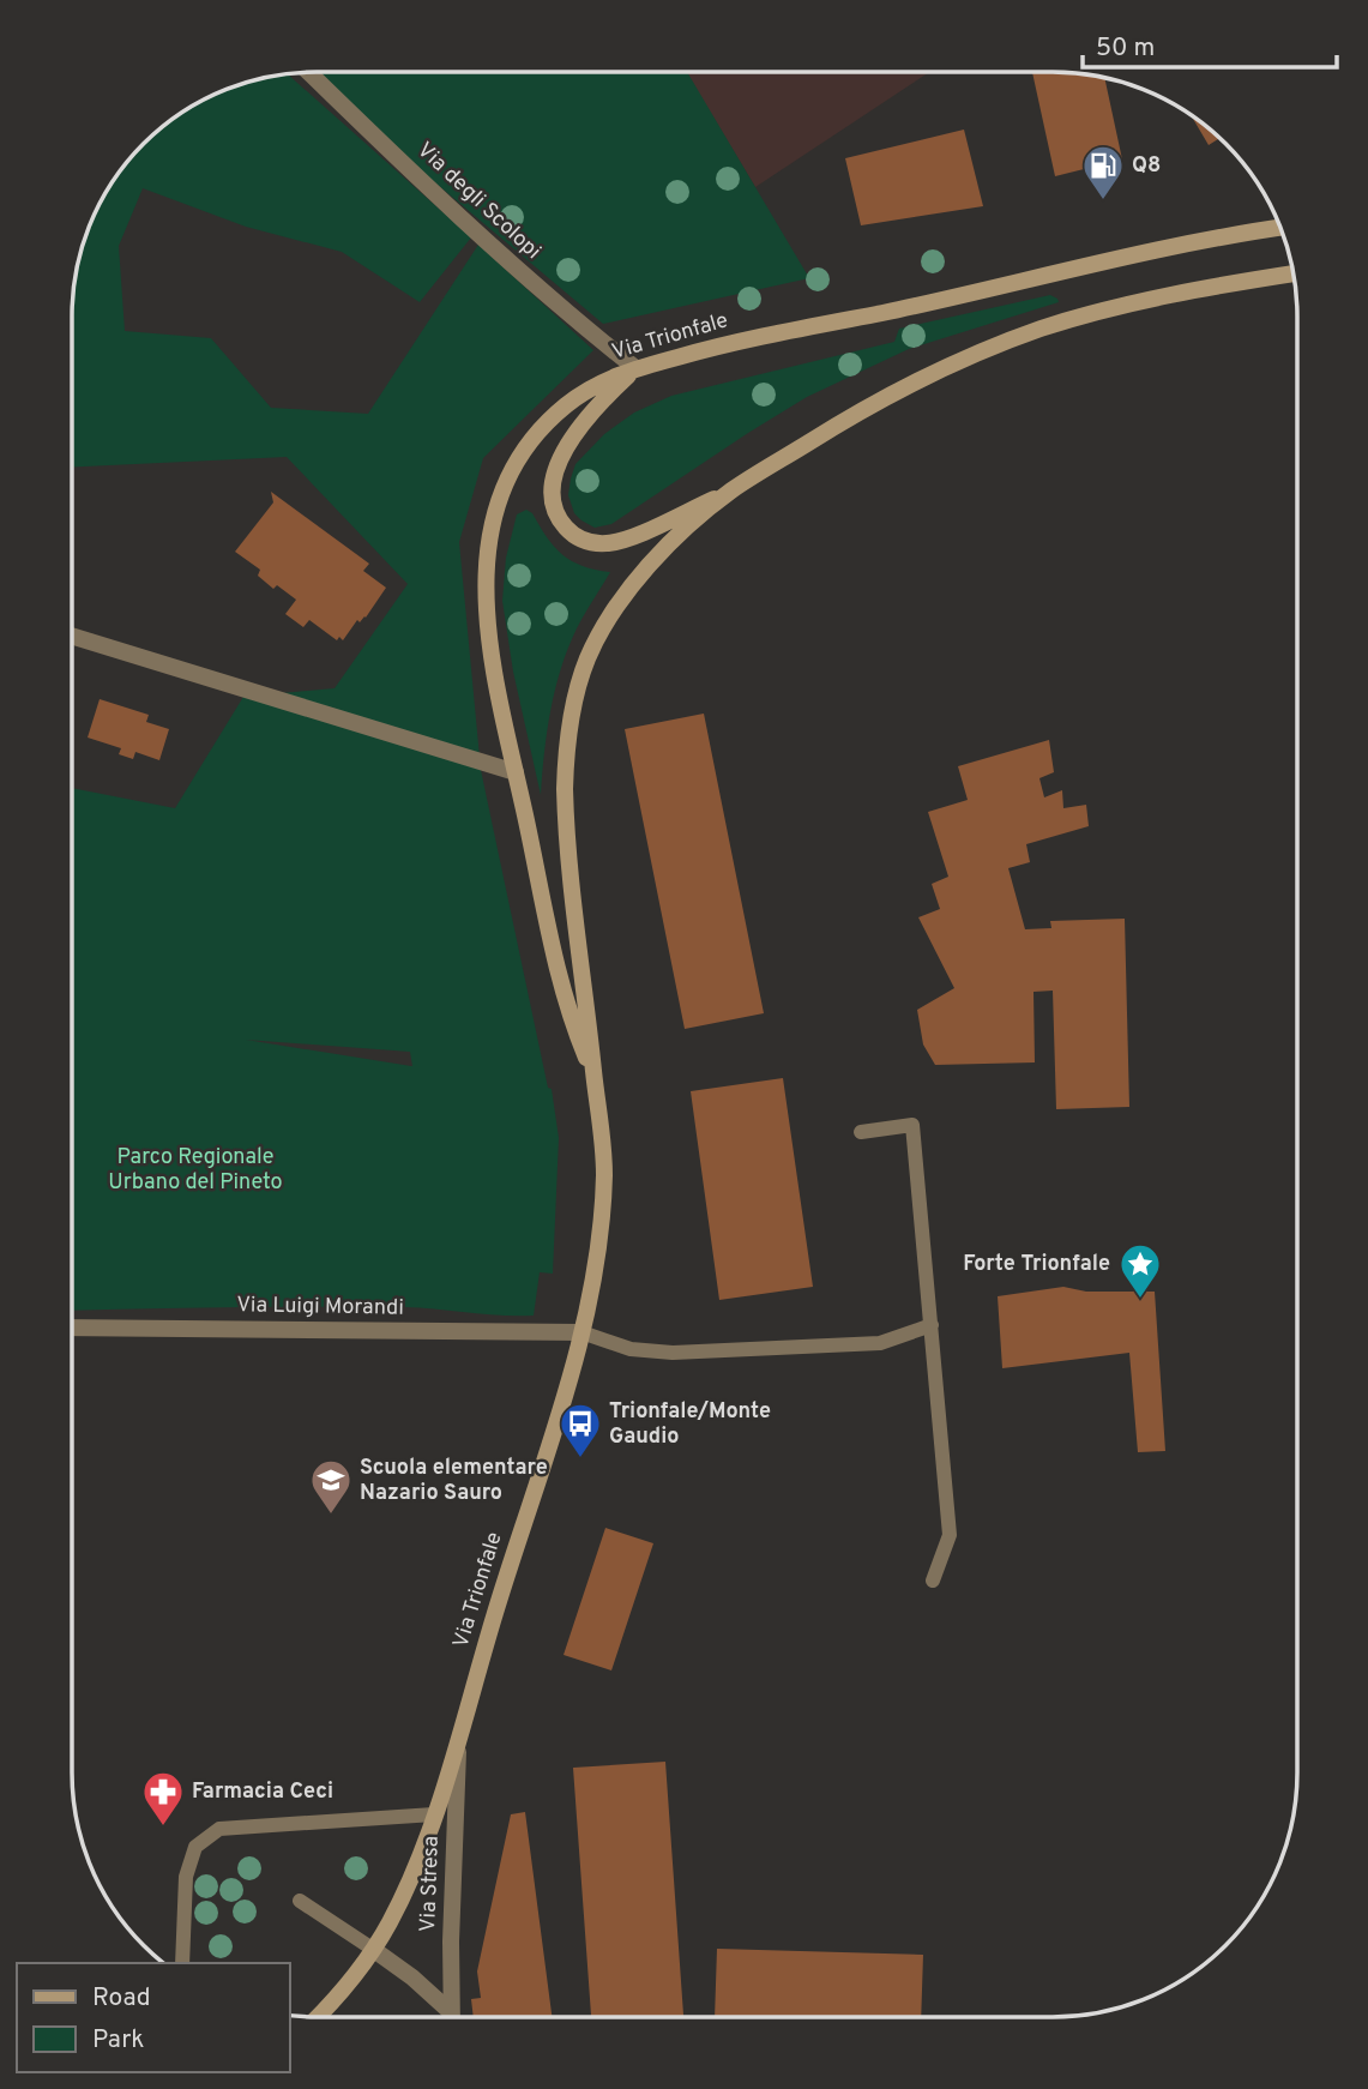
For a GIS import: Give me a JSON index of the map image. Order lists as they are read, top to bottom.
{
  "streets": {
    "main road": ["Via Trionfale"],
    "street": ["Via degli Scolopi", "Via Luigi Morandi", "Via Stresa"]
  },
  "crossings": [
    ["Via degli Scolopi", "Via Trionfale"],
    ["Via Trionfale", "Via Luigi Morandi"],
    ["Via Trionfale", "Via Stresa"]
  ],
  "parks": ["Parco Regionale Urbano del Pineto"],
  "places": {
    "fuel station": ["Q8"],
    "place": ["Forte Trionfale"],
    "bus stop": ["Trionfale/Monte Gaudio"],
    "school or university": ["Scuola elementare Nazario Sauro"],
    "pharmacy": ["Farmacia Ceci"]
  },
  "legend": ["Road", "Park"],
  "scale_bar": "50 m"
}
